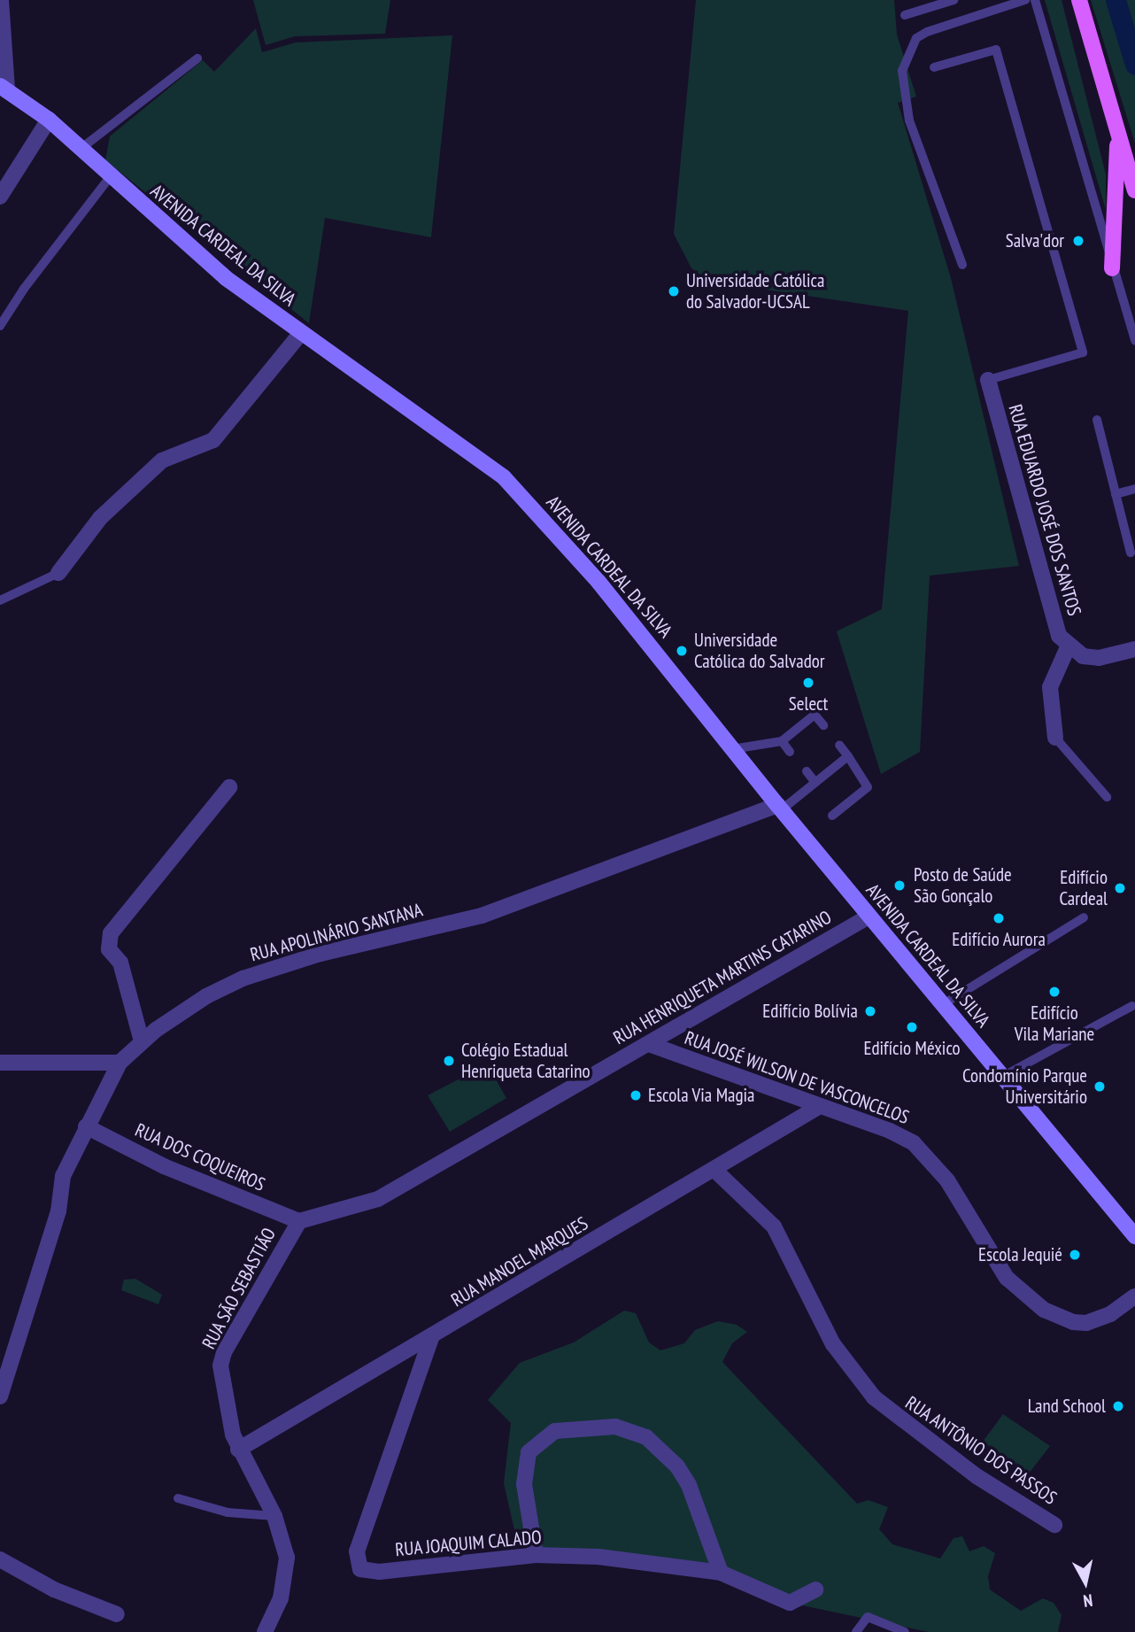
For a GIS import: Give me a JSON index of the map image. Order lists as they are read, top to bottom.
{
  "streets": {
    "main road": ["AVENIDA CARDEAL DA SILVA"],
    "street": [
      "RUA EDUARDO JOSÉ DOS SANTOS",
      "RUA APOLINÁRIO SANTANA",
      "RUA HENRIQUETA MARTINS CATARINO",
      "RUA JOSÉ WILSON DE VASCONCELOS",
      "RUA DOS COQUEIROS",
      "RUA MANOEL MARQUES",
      "RUA SÃO SEBASTIÃO",
      "RUA ANTÔNIO DOS PASSOS",
      "RUA JOAQUIM CALADO"
    ]
  },
  "crossings": [
    ["AVENIDA CARDEAL DA SILVA", "RUA APOLINÁRIO SANTANA"],
    ["AVENIDA CARDEAL DA SILVA", "RUA HENRIQUETA MARTINS CATARINO"],
    ["RUA APOLINÁRIO SANTANA", "RUA DOS COQUEIROS"],
    ["RUA HENRIQUETA MARTINS CATARINO", "RUA JOSÉ WILSON DE VASCONCELOS"],
    ["RUA HENRIQUETA MARTINS CATARINO", "RUA DOS COQUEIROS"],
    ["RUA HENRIQUETA MARTINS CATARINO", "RUA SÃO SEBASTIÃO"],
    ["RUA JOSÉ WILSON DE VASCONCELOS", "RUA MANOEL MARQUES"],
    ["RUA DOS COQUEIROS", "RUA SÃO SEBASTIÃO"],
    ["RUA MANOEL MARQUES", "RUA SÃO SEBASTIÃO"],
    ["RUA MANOEL MARQUES", "RUA ANTÔNIO DOS PASSOS"],
    ["RUA MANOEL MARQUES", "RUA JOAQUIM CALADO"]
  ],
  "places": [
    "Salva'dor",
    "Universidade Católica do Salvador-UCSAL",
    "Universidade Católica do Salvador",
    "Select",
    "Posto de Saúde São Gonçalo",
    "Edifício Cardeal",
    "Edifício Aurora",
    "Edifício Vila Mariane",
    "Edifício Bolívia",
    "Edifício México",
    "Colégio Estadual Henriqueta Catarino",
    "Condomínio Parque Universitário",
    "Escola Via Magia",
    "Escola Jequié",
    "Land School"
  ],
  "north": "bottom"
}
